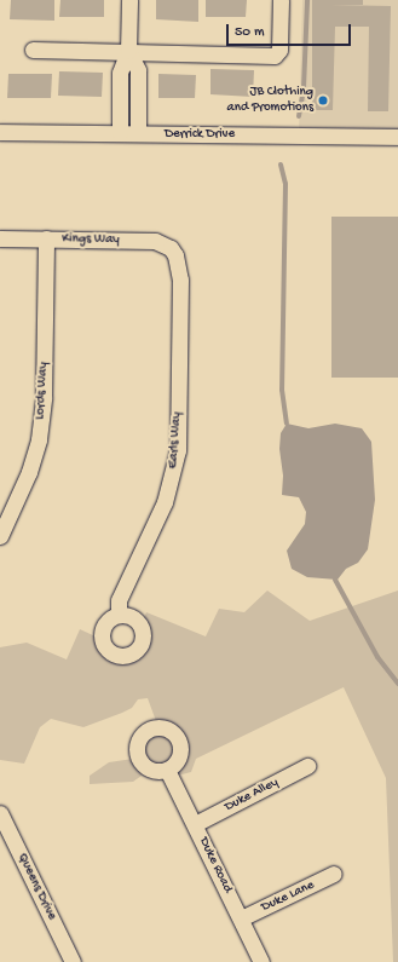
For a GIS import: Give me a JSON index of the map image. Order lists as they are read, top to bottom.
{
  "streets": {
    "street": [
      "Derrick Drive",
      "Kings Way",
      "Lords Way",
      "Earls Way",
      "Duke Alley",
      "Duke Road",
      "Queens Drive",
      "Duke Lane"
    ]
  },
  "crossings": [
    ["Kings Way", "Lords Way"],
    ["Kings Way", "Earls Way"],
    ["Duke Alley", "Duke Road"],
    ["Duke Road", "Duke Lane"]
  ],
  "places": ["JB Clothing and Promotions"],
  "scale_bar": "50 m"
}
